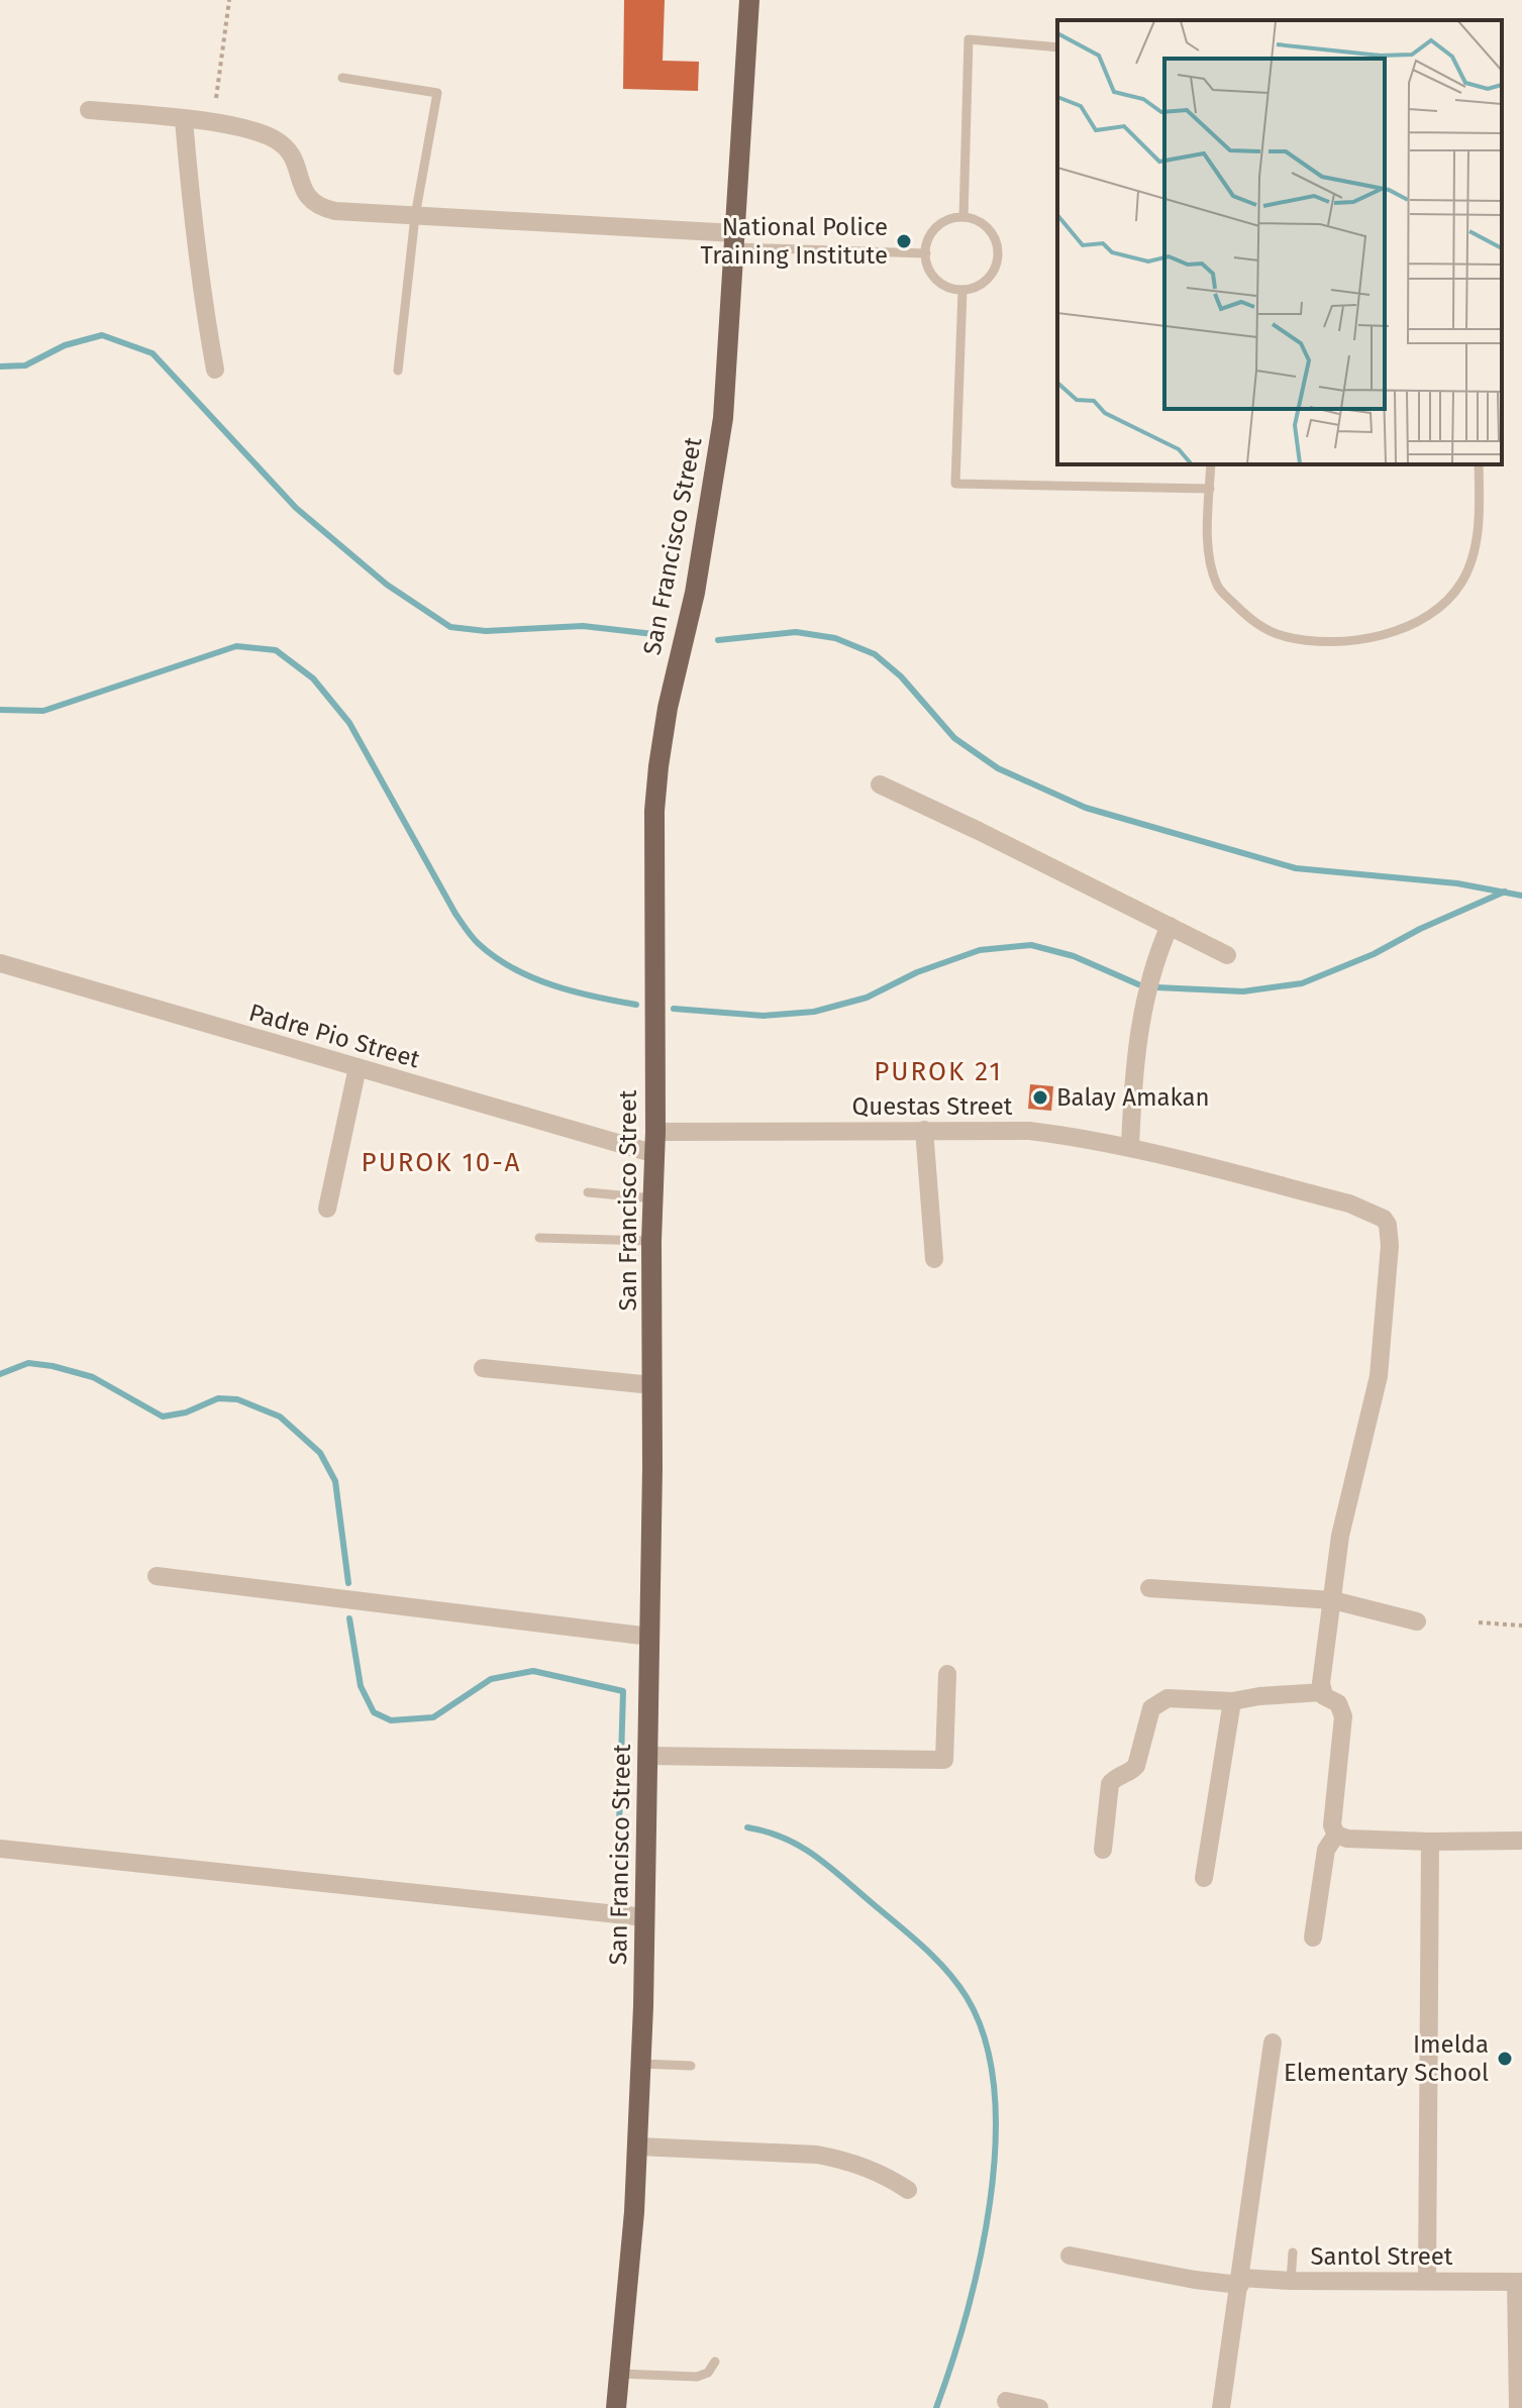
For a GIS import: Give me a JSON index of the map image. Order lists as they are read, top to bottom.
{
  "streets": {
    "main road": ["San Francisco Street"],
    "street": ["Padre Pio Street", "Questas Street", "Santol Street"]
  },
  "crossings": [
    ["San Francisco Street", "Padre Pio Street"],
    ["San Francisco Street", "Questas Street"]
  ],
  "districts": ["PUROK 21", "PUROK 10-A"],
  "places": ["National Police Training Institute", "Balay Amakan", "Imelda Elementary School"]
}
